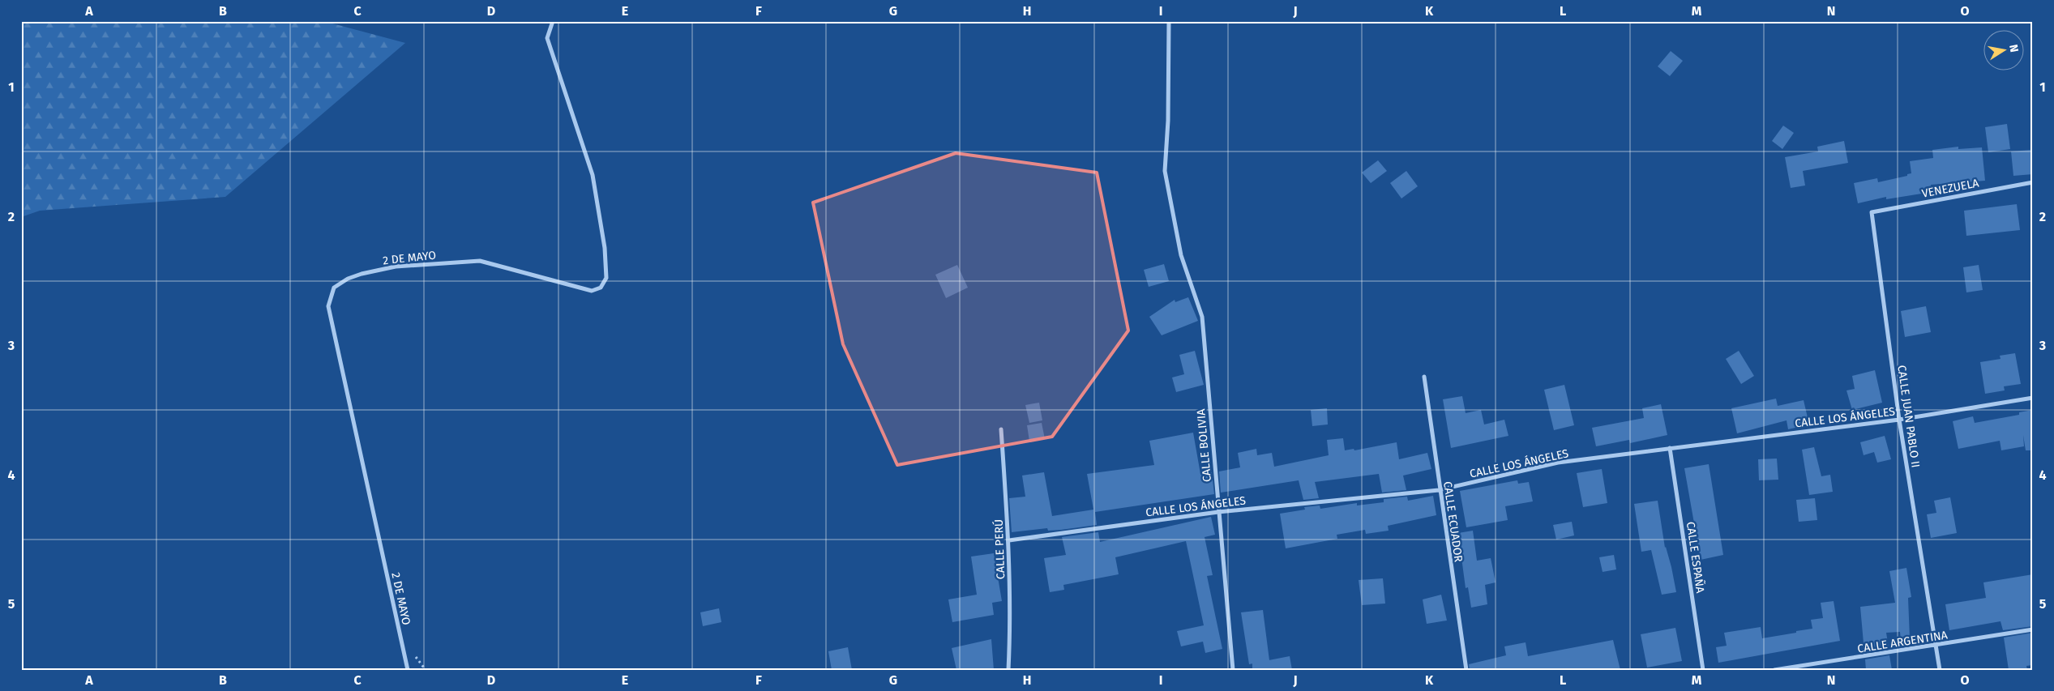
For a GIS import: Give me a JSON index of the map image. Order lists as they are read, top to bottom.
{
  "streets": {
    "street": [
      "VENEZUELA",
      "2 DE MAYO",
      "CALLE JUAN PABLO II",
      "CALLE LOS ÁNGELES",
      "CALLE BOLIVIA",
      "CALLE ECUADOR",
      "CALLE PERÚ",
      "CALLE ESPAÑA",
      "CALLE ARGENTINA"
    ]
  },
  "crossings": [
    ["VENEZUELA", "CALLE JUAN PABLO II"],
    ["CALLE JUAN PABLO II", "CALLE LOS ÁNGELES"],
    ["CALLE JUAN PABLO II", "CALLE ARGENTINA"],
    ["CALLE LOS ÁNGELES", "CALLE BOLIVIA"],
    ["CALLE LOS ÁNGELES", "CALLE ECUADOR"],
    ["CALLE LOS ÁNGELES", "CALLE PERÚ"],
    ["CALLE LOS ÁNGELES", "CALLE ESPAÑA"]
  ],
  "north": "right",
  "grid": {
    "columns": [
      "A",
      "B",
      "C",
      "D",
      "E",
      "F",
      "G",
      "H",
      "I",
      "J",
      "K",
      "L",
      "M",
      "N",
      "O"
    ],
    "rows": [
      "1",
      "2",
      "3",
      "4",
      "5"
    ]
  }
}
